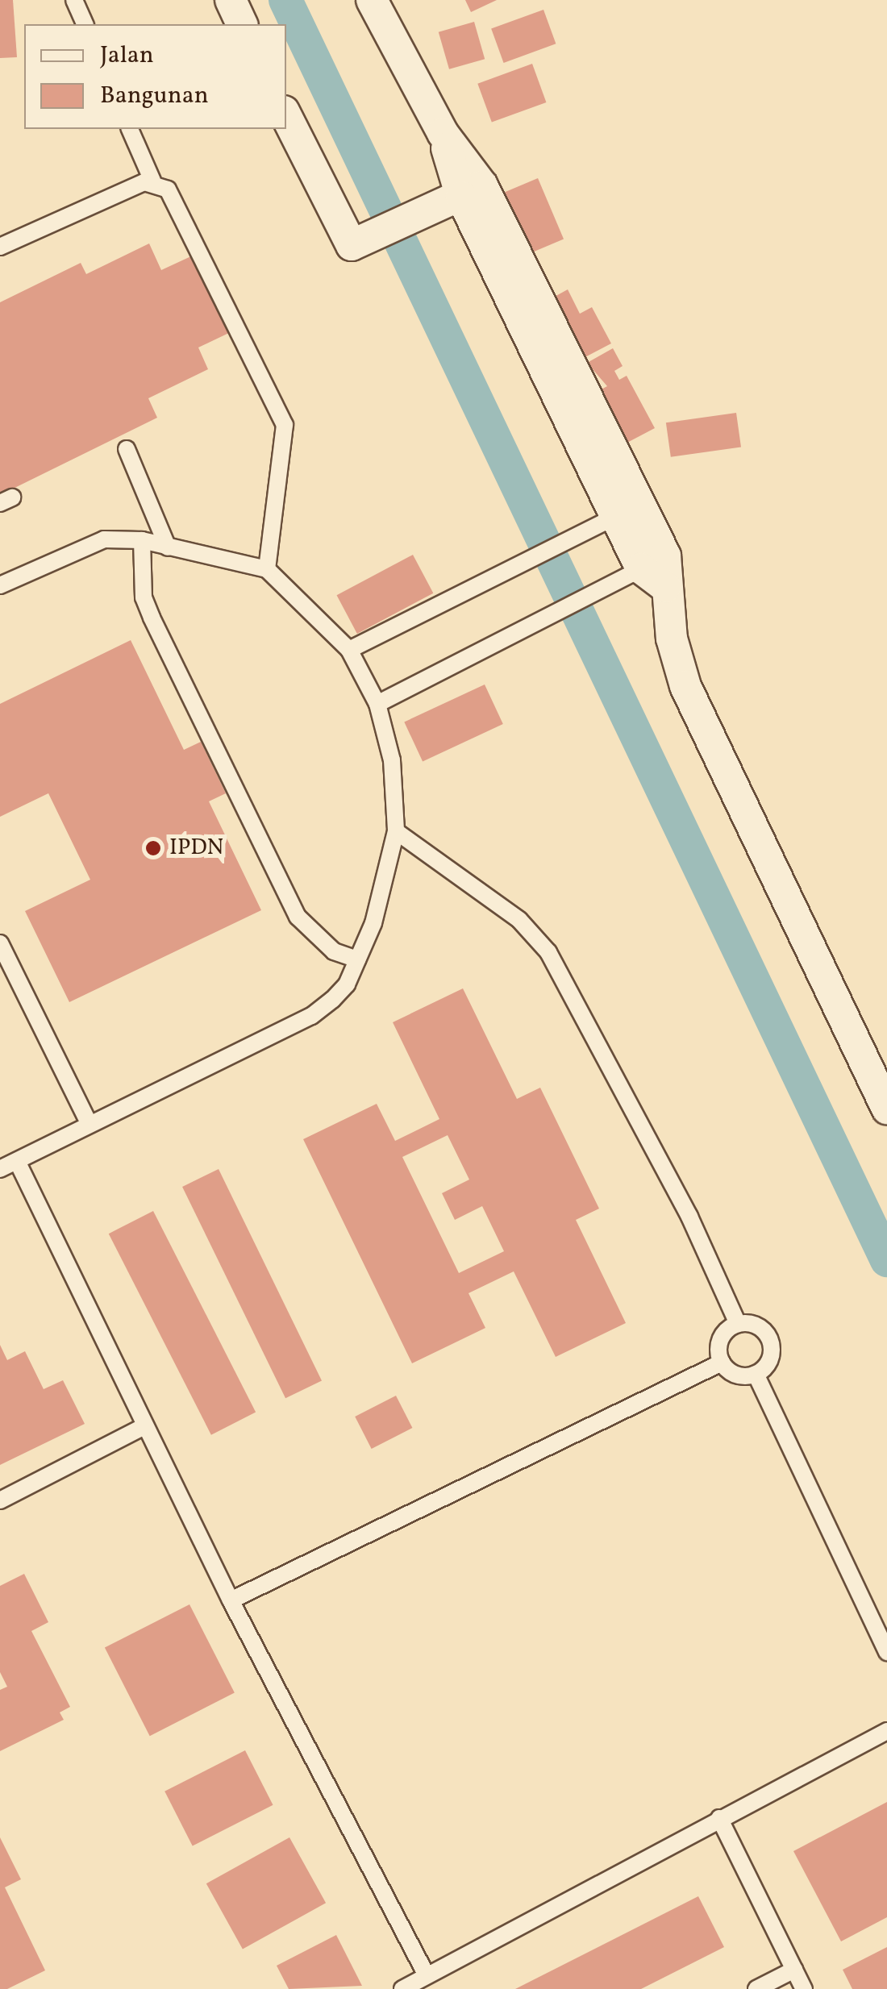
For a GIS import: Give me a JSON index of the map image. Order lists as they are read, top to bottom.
{
  "places": ["IPDN"],
  "legend": ["Jalan", "Bangunan"]
}
